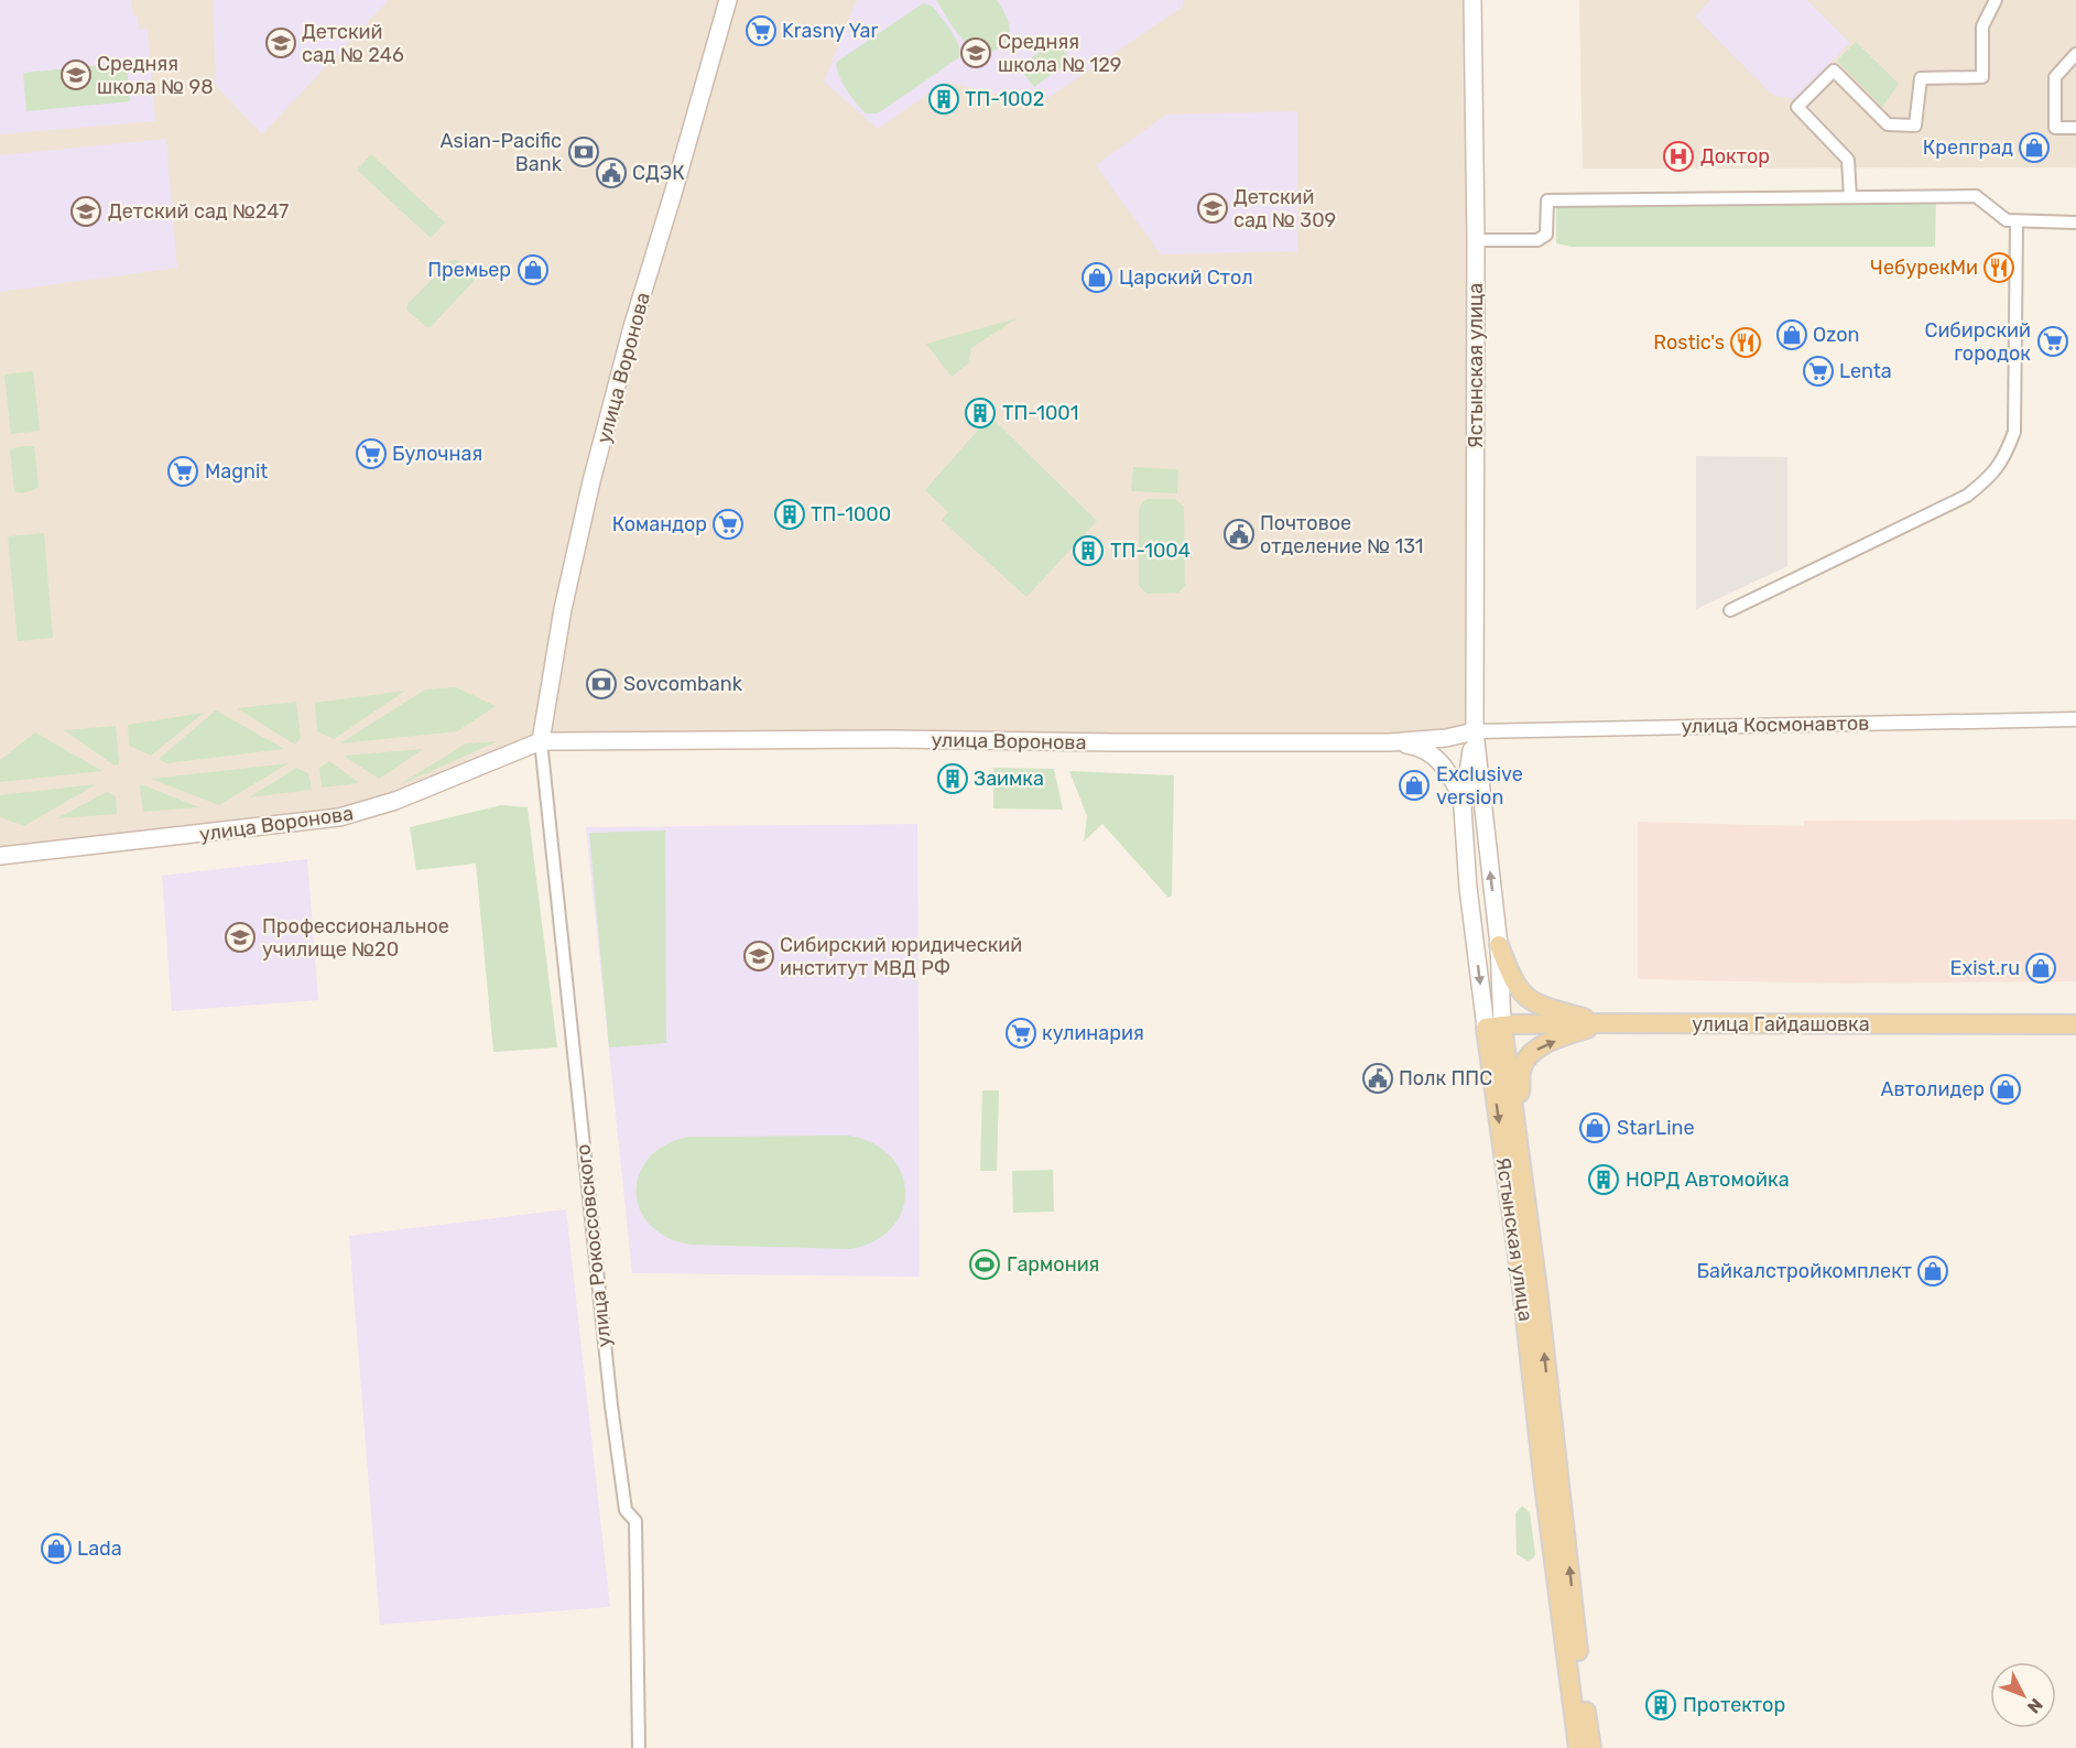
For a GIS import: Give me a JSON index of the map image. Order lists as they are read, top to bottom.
{
  "streets": {
    "main road": ["Ястынская улица", "улица Воронова", "улица Гайдашовка"],
    "street": ["улица Космонавтов", "улица Рокоссовского"]
  },
  "crossings": [
    ["Ястынская улица", "улица Воронова"],
    ["Ястынская улица", "улица Космонавтов"],
    ["Ястынская улица", "улица Гайдашовка"],
    ["улица Воронова", "улица Космонавтов"],
    ["улица Воронова", "улица Рокоссовского"]
  ],
  "places": {
    "supermarket": [
      "Krasny Yar",
      "Сибирский городок",
      "Lenta",
      "Булочная",
      "Magnit",
      "Командор",
      "кулинария"
    ],
    "school or university": [
      "Детский сад № 246",
      "Средняя школа № 129",
      "Средняя школа № 98",
      "Детский сад № 309",
      "Детский сад №247",
      "Профессиональное училище №20",
      "Сибирский юридический институт МВД РФ"
    ],
    "building": [
      "ТП-1002",
      "ТП-1001",
      "ТП-1000",
      "ТП-1004",
      "Заимка",
      "НОРД Автомойка",
      "Протектор"
    ],
    "shop": [
      "Крепград",
      "Премьер",
      "Царский Стол",
      "Ozon",
      "Exclusive version",
      "Exist.ru",
      "Автолидер",
      "StarLine",
      "Байкалстройкомплект",
      "Lada"
    ],
    "bank": ["Asian-Pacific Bank", "Sovcombank"],
    "hospital": ["Доктор"],
    "public building": ["СДЭК", "Почтовое отделение № 131", "Полк ППС"],
    "restaurant": ["ЧебурекМи", "Rostic's"],
    "sports": ["Гармония"]
  },
  "north": "bottom right"
}
